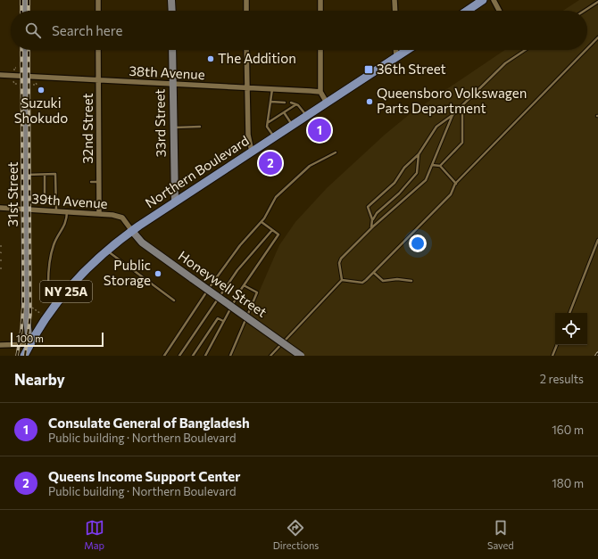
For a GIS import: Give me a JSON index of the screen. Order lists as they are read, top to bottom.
{
  "streets": {
    "main road": [
      "33rd Street",
      "Northern Boulevard",
      "31st Street",
      "Honeywell Street",
      "NY 25A"
    ],
    "street": ["38th Avenue", "32nd Street", "39th Avenue"]
  },
  "crossings": [
    ["38th Avenue", "33rd Street"],
    ["38th Avenue", "32nd Street"],
    ["38th Avenue", "31st Street"],
    ["33rd Street", "Northern Boulevard"],
    ["32nd Street", "39th Avenue"],
    ["Northern Boulevard", "31st Street"],
    ["Northern Boulevard", "39th Avenue"],
    ["Northern Boulevard", "Honeywell Street"],
    ["31st Street", "39th Avenue"],
    ["39th Avenue", "Honeywell Street"]
  ],
  "places": {
    "other": [
      "The Addition",
      "Suzuki Shokudo",
      "Queensboro Volkswagen Parts Department",
      "Public Storage"
    ],
    "transit": ["36th Street"]
  },
  "scale_bar": "100 m",
  "page": {
    "search": "Search here",
    "pins": ["1", "2"],
    "scale": "100 m",
    "heading": ["Nearby", "2 results"],
    "list": [
      {
        "mark": "1",
        "name": "Consulate General of Bangladesh",
        "note": "Public building · Northern Boulevard",
        "value": "160 m"
      },
      {
        "mark": "2",
        "name": "Queens Income Support Center",
        "note": "Public building · Northern Boulevard",
        "value": "180 m"
      }
    ],
    "nav": ["Map", "Directions", "Saved"]
  }
}
